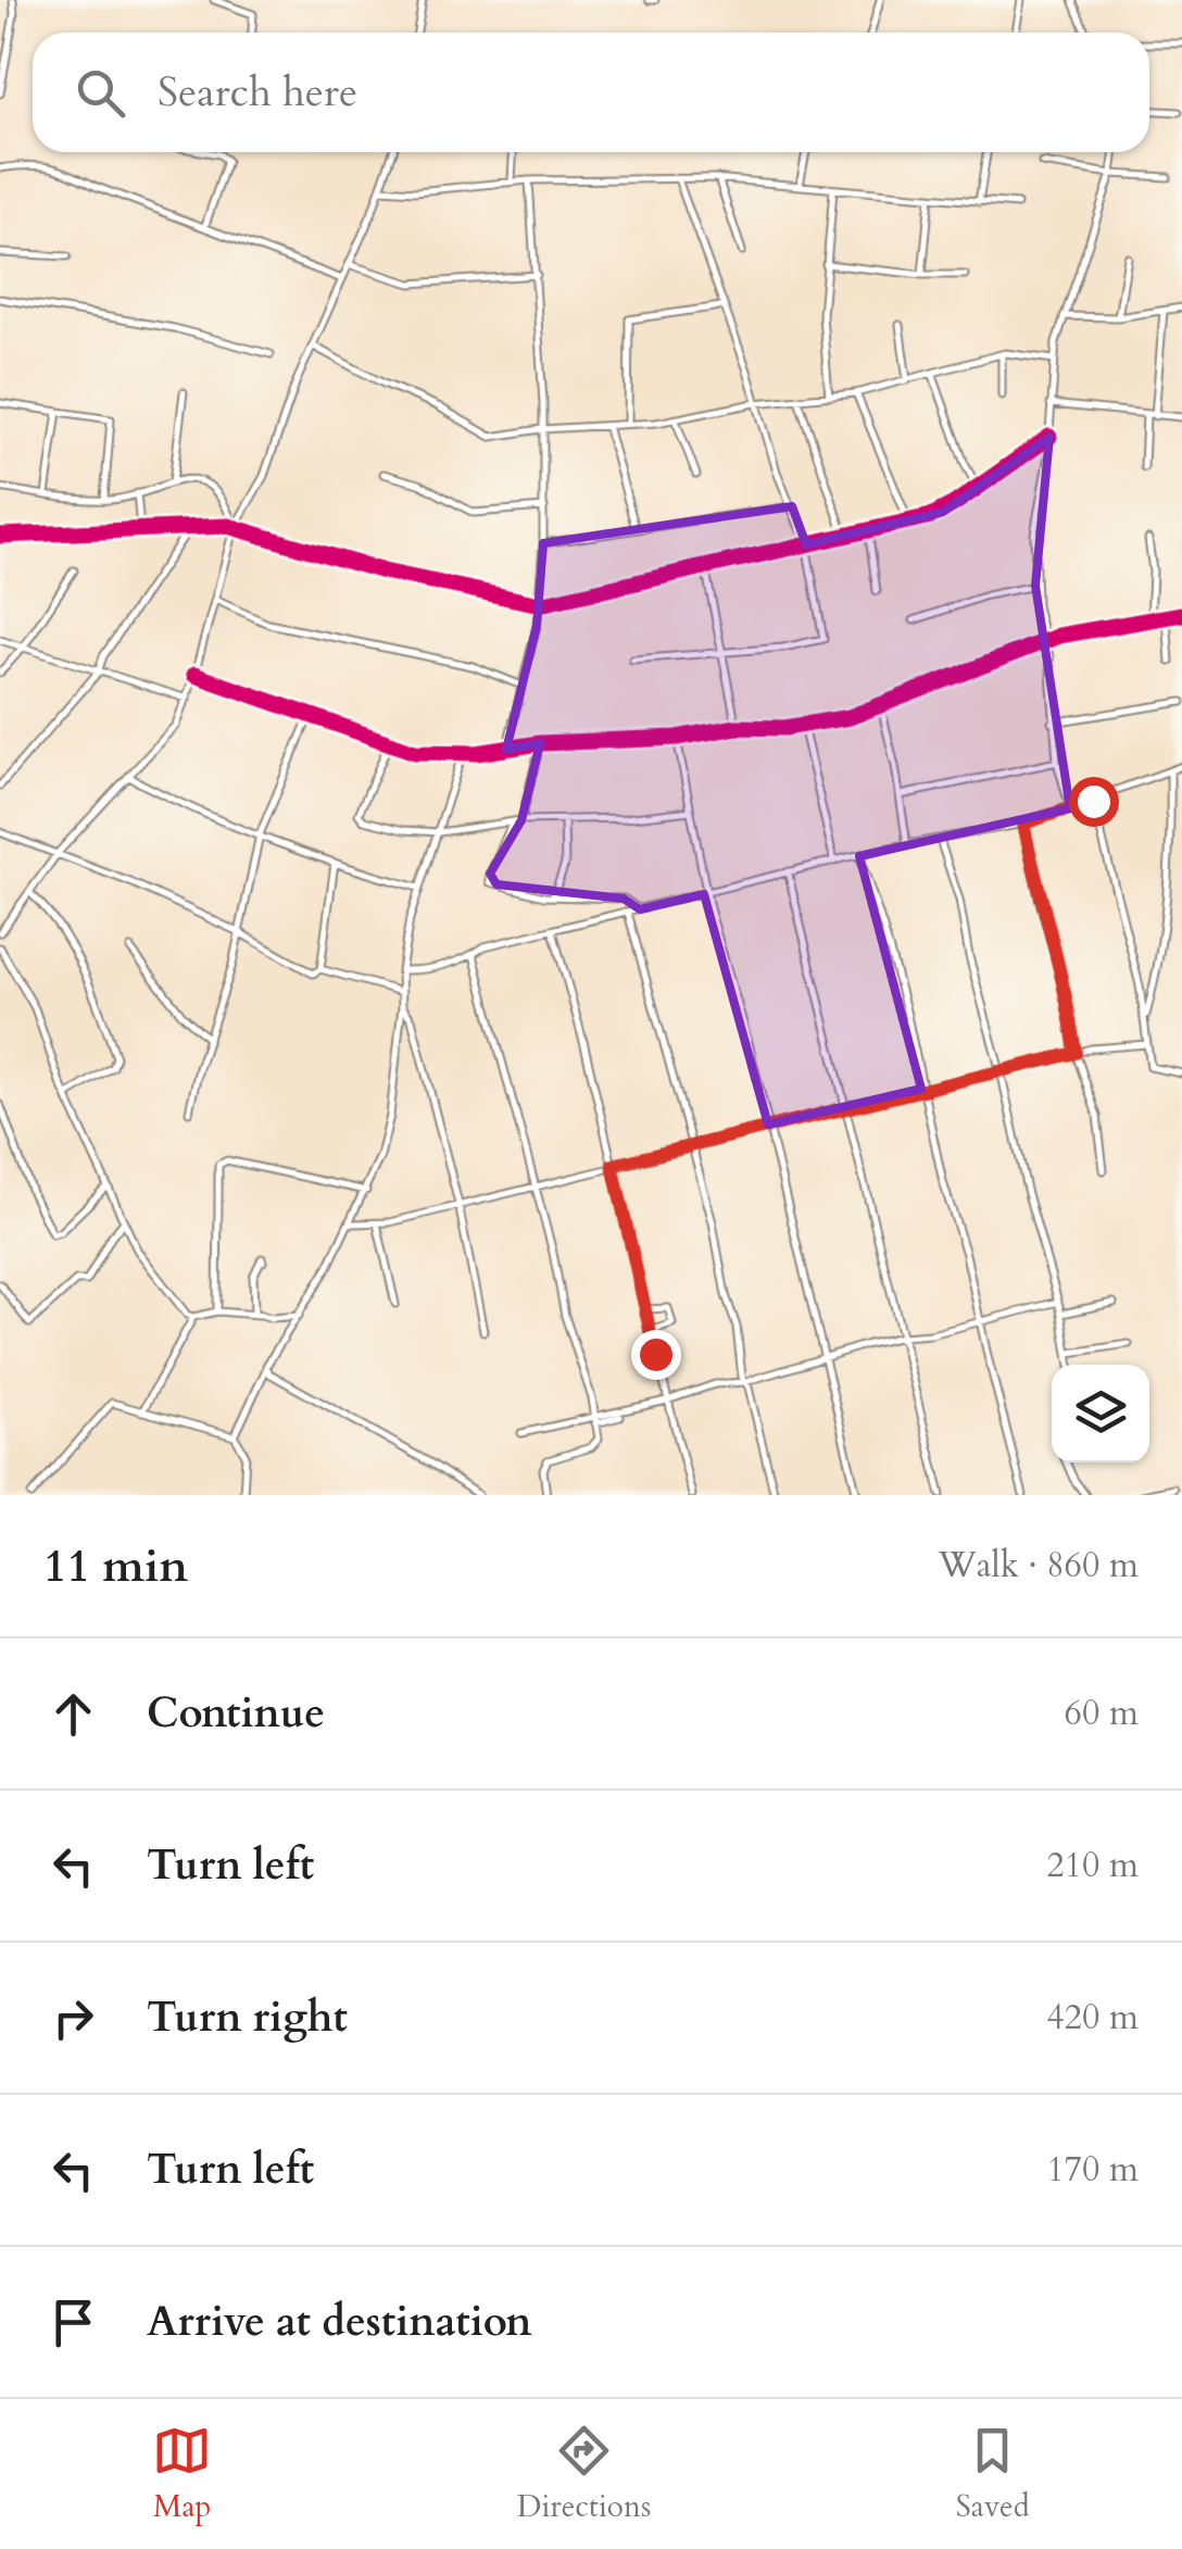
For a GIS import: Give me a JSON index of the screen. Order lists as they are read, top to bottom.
{
  "page": {
    "search": "Search here",
    "heading": ["11 min", "Walk · 860 m"],
    "list": [
      ["Continue", "60 m"],
      ["Turn left", "210 m"],
      ["Turn right", "420 m"],
      ["Turn left", "170 m"],
      "Arrive at destination"
    ],
    "nav": ["Map", "Directions", "Saved"]
  }
}
